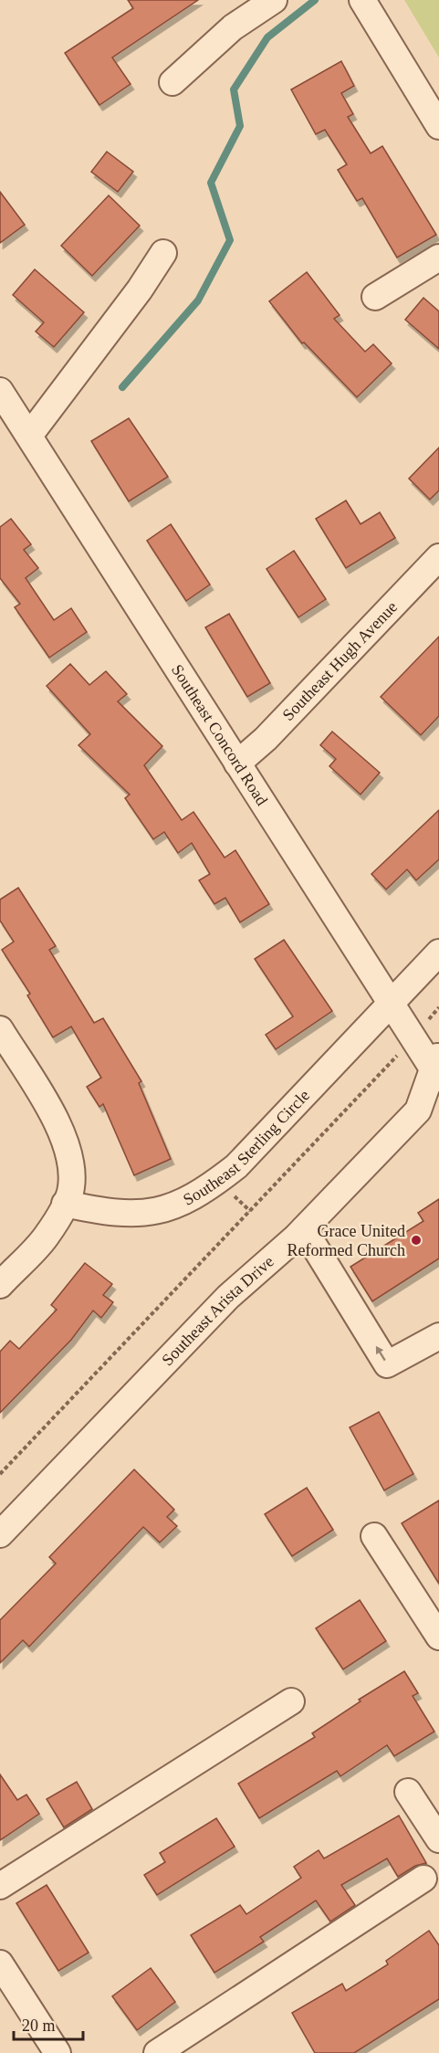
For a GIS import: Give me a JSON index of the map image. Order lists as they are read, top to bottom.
{
  "streets": {
    "street": [
      "Southeast Hugh Avenue",
      "Southeast Concord Road",
      "Southeast Sterling Circle",
      "Southeast Arista Drive"
    ]
  },
  "crossings": [
    ["Southeast Hugh Avenue", "Southeast Concord Road"],
    ["Southeast Concord Road", "Southeast Sterling Circle"],
    ["Southeast Concord Road", "Southeast Arista Drive"]
  ],
  "places": ["Grace United Reformed Church"],
  "scale_bar": "20 m"
}
